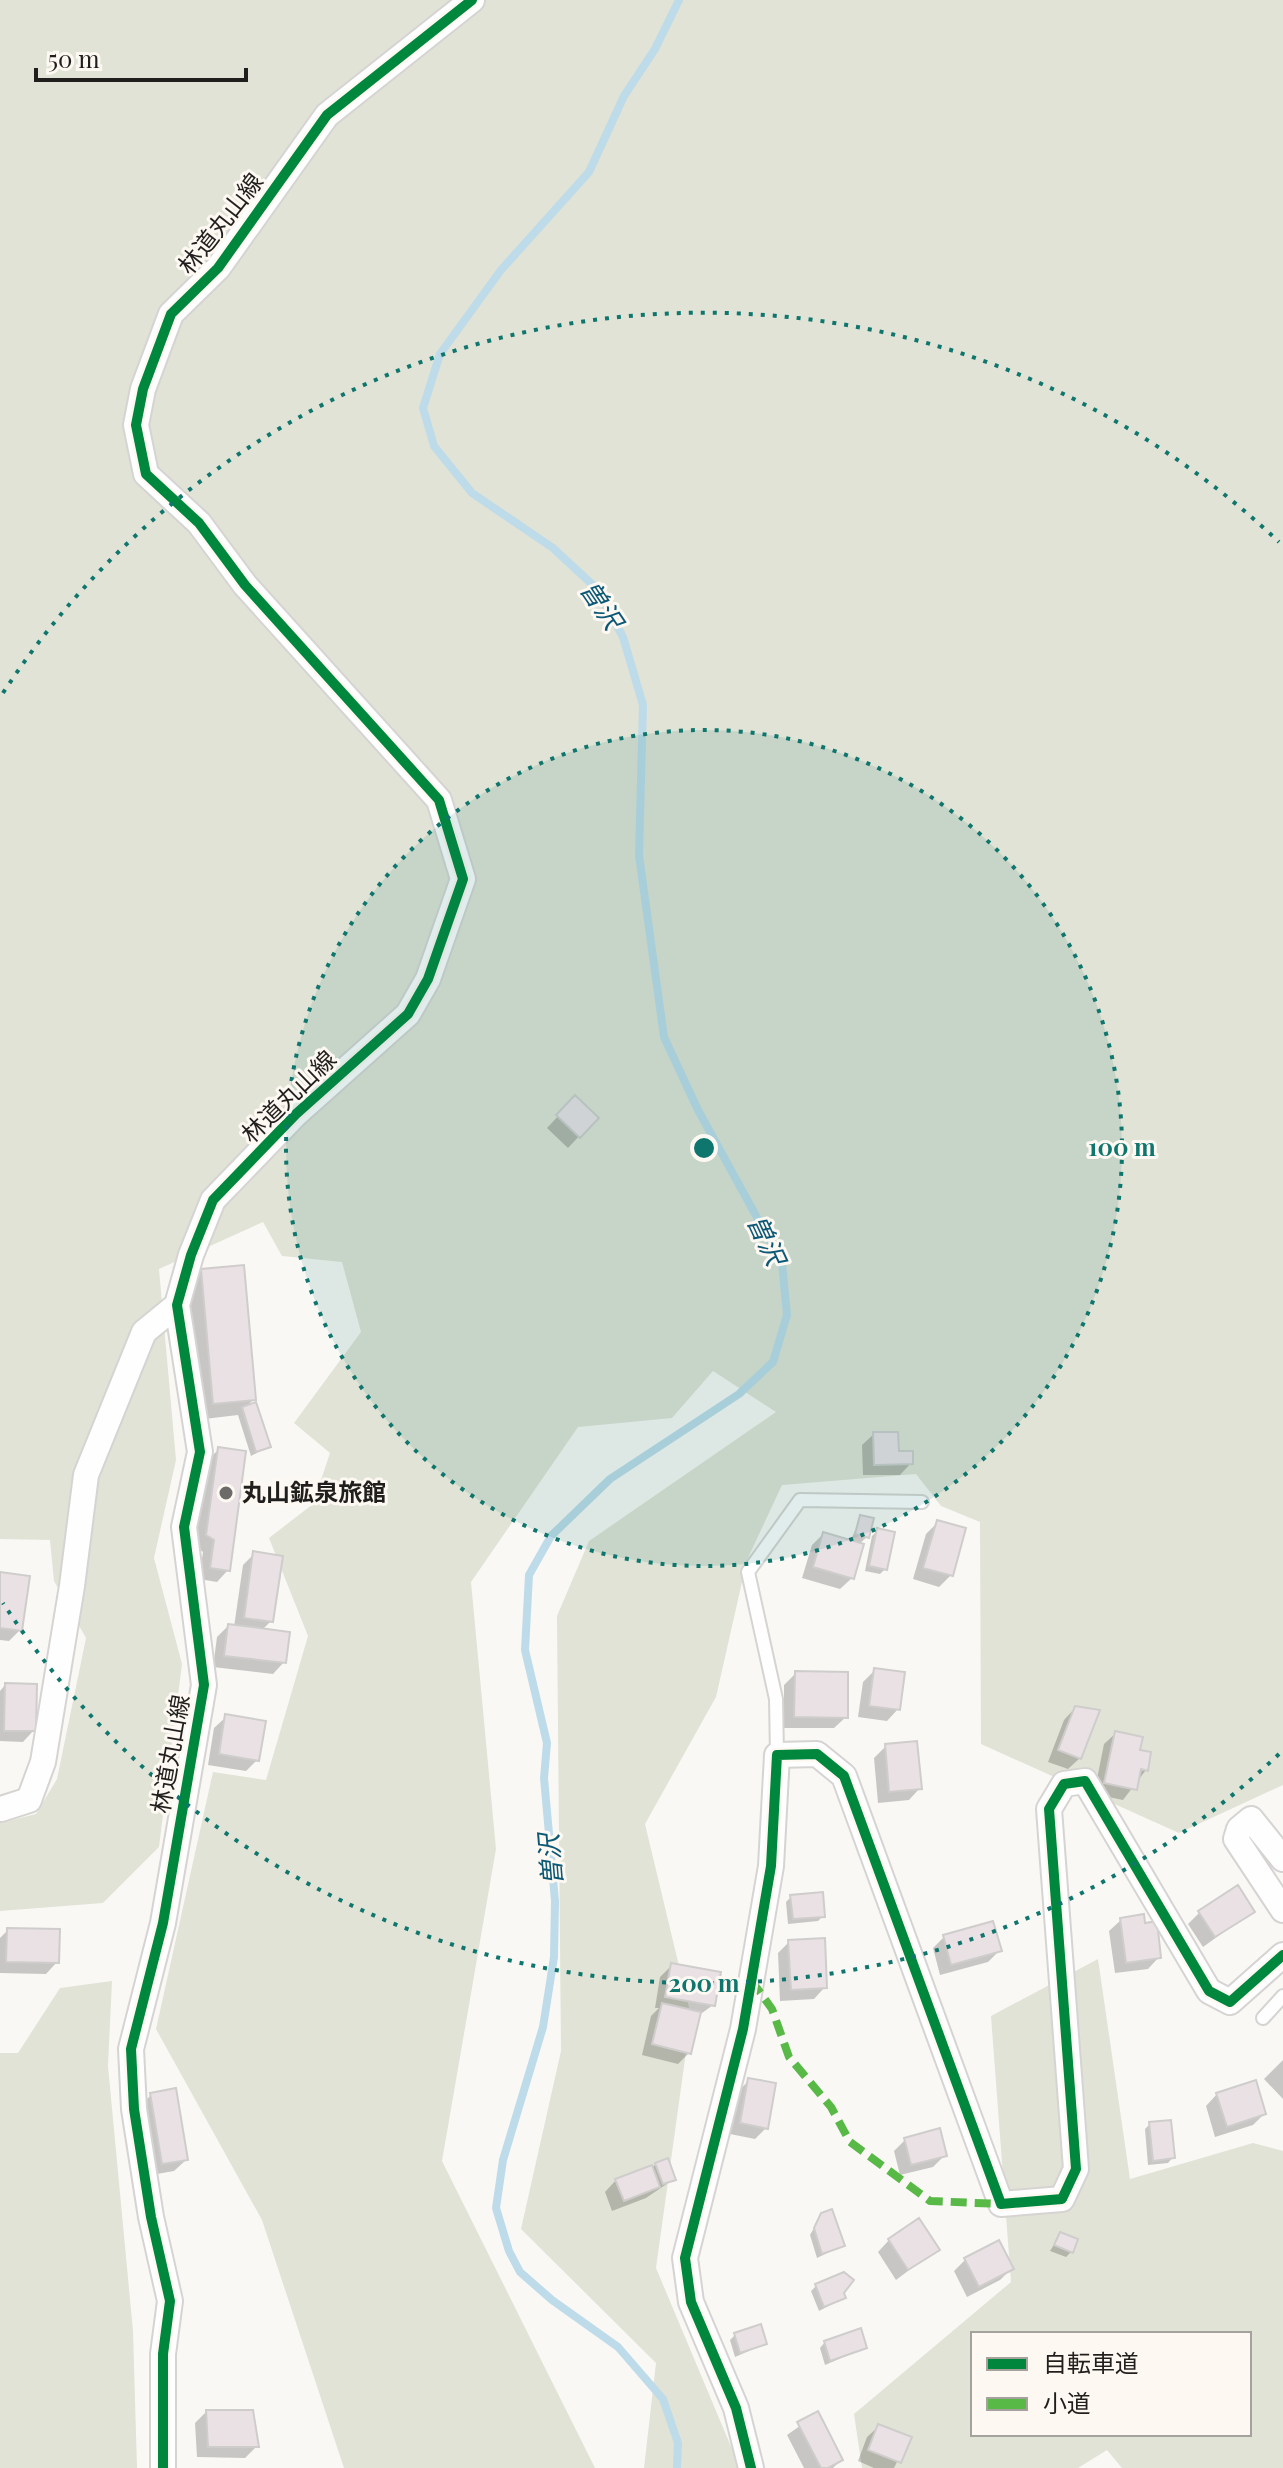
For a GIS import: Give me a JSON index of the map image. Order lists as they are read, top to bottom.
{
  "streets": {
    "street": ["林道丸山線"]
  },
  "water": ["曽沢"],
  "places": ["丸山鉱泉旅館"],
  "legend": ["自転車道", "小道"],
  "scale_bar": "50 m",
  "rings": ["100 m", "200 m"]
}
